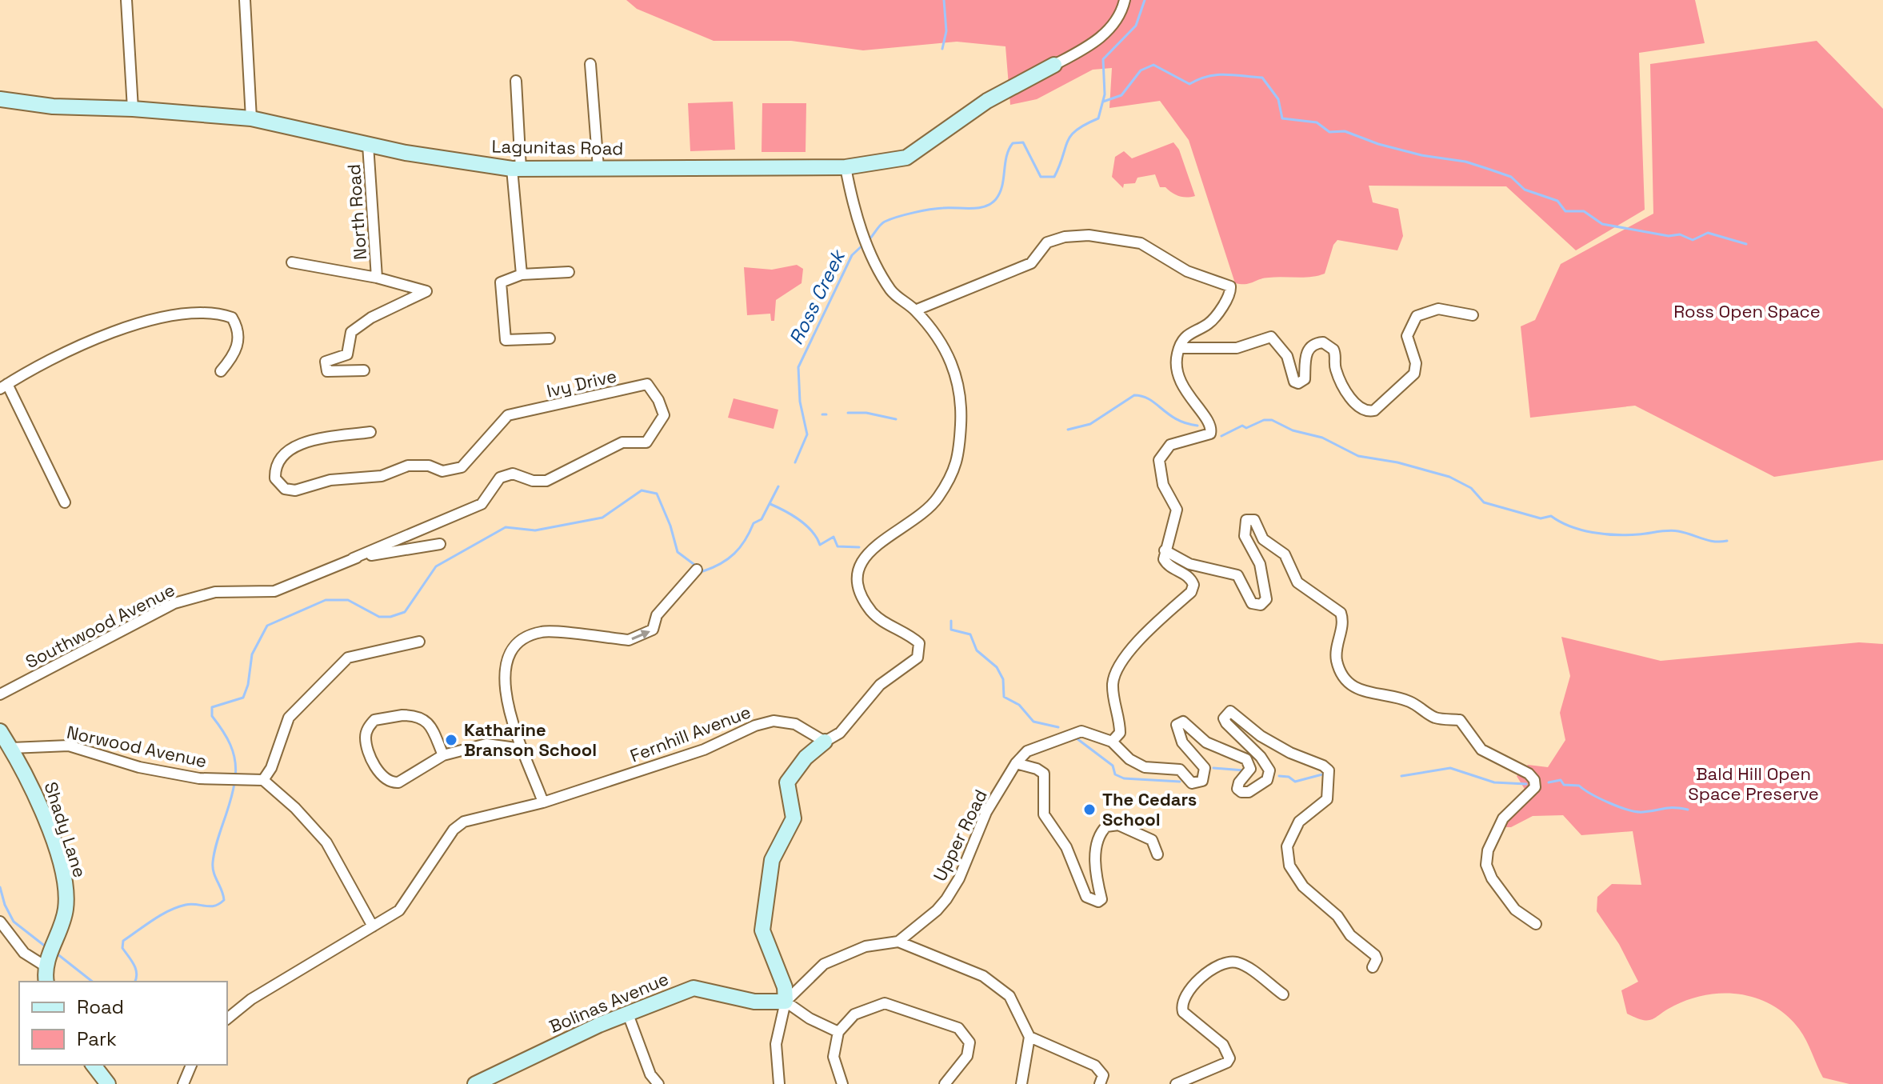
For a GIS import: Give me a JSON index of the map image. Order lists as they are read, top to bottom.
{
  "streets": {
    "street": [
      "Lagunitas Road",
      "North Road",
      "Ivy Drive",
      "Southwood Avenue",
      "Fernhill Avenue",
      "Norwood Avenue",
      "Shady Lane",
      "Upper Road",
      "Bolinas Avenue"
    ]
  },
  "crossings": [
    ["Lagunitas Road", "North Road"],
    ["Ivy Drive", "Southwood Avenue"],
    ["Norwood Avenue", "Shady Lane"]
  ],
  "water": ["Ross Creek"],
  "parks": ["Ross Open Space", "Bald Hill Open Space Preserve"],
  "places": ["Katharine Branson School", "The Cedars School"],
  "legend": ["Road", "Park"]
}
